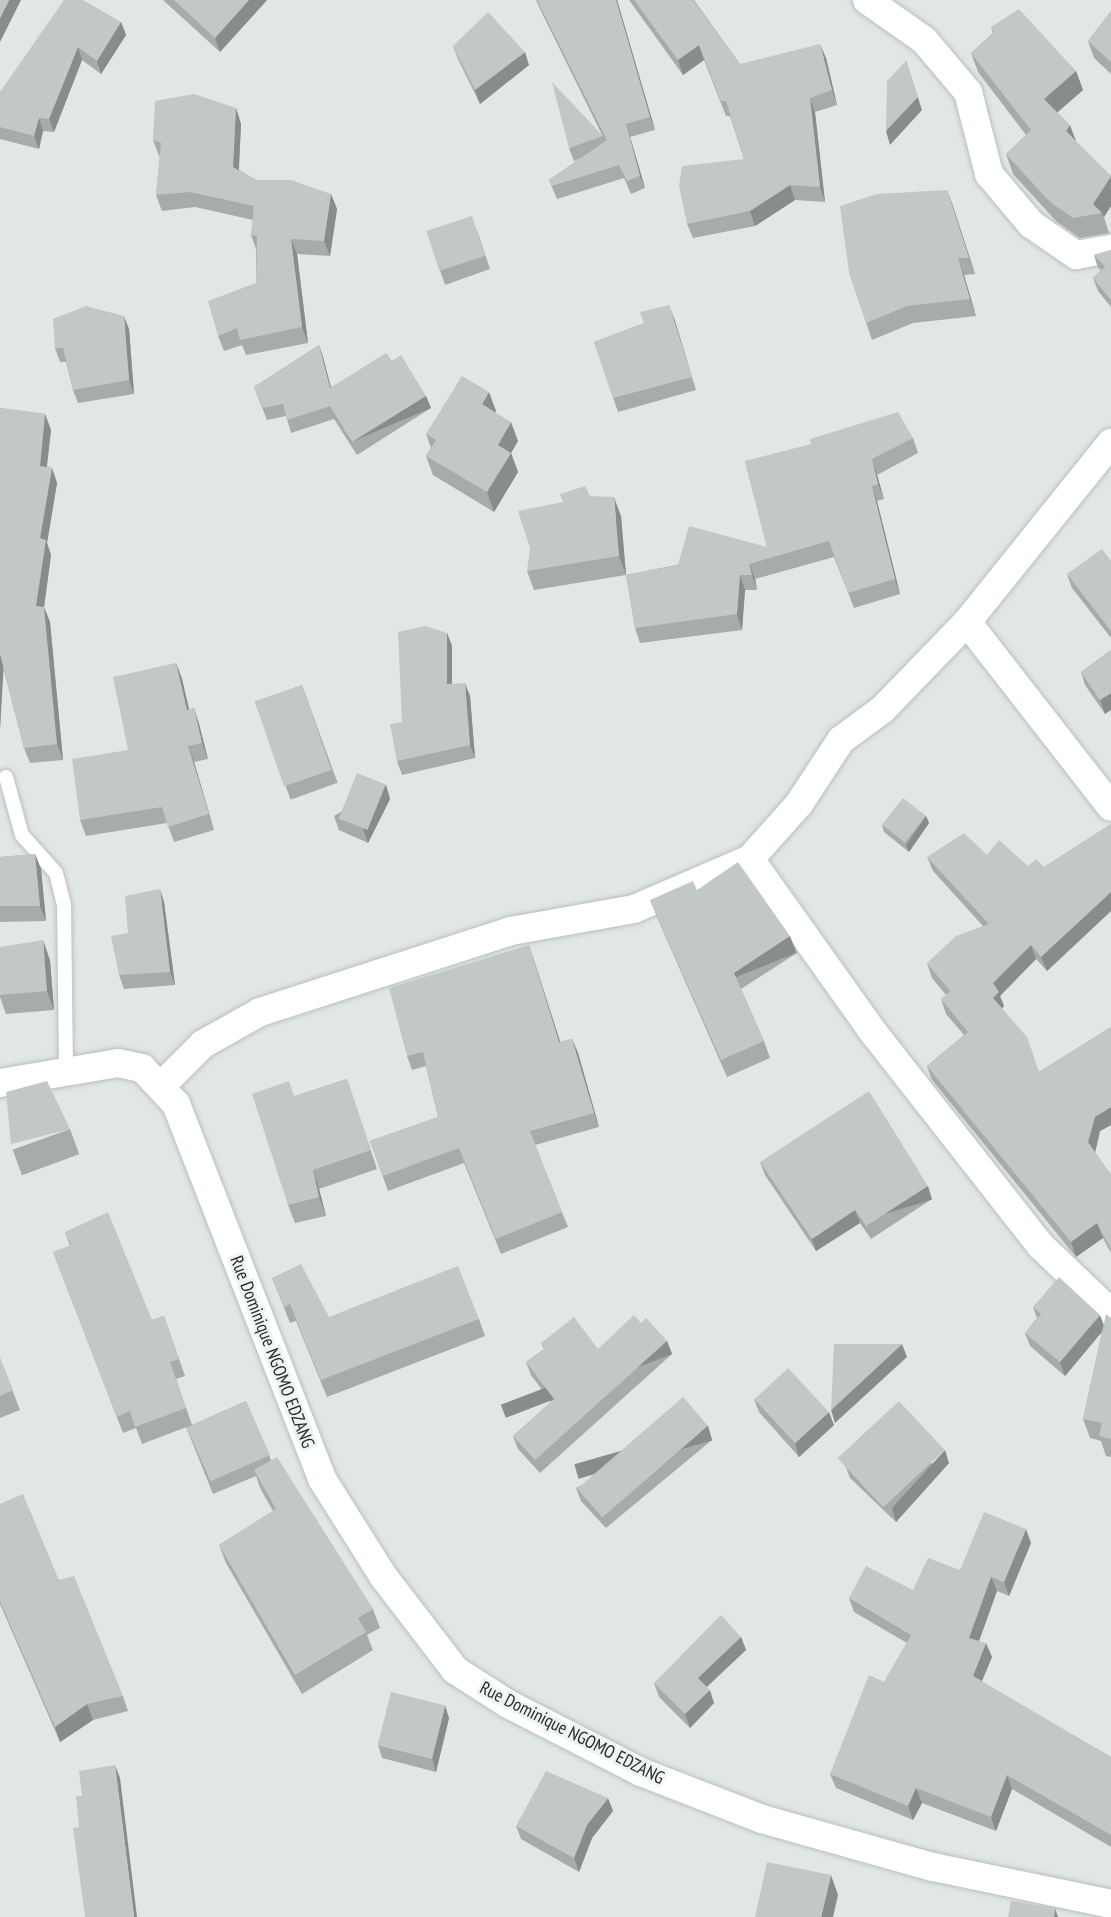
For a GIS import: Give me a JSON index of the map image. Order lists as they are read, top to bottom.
{
  "streets": {
    "street": ["Rue Dominique NGOMO EDZANG"]
  }
}
